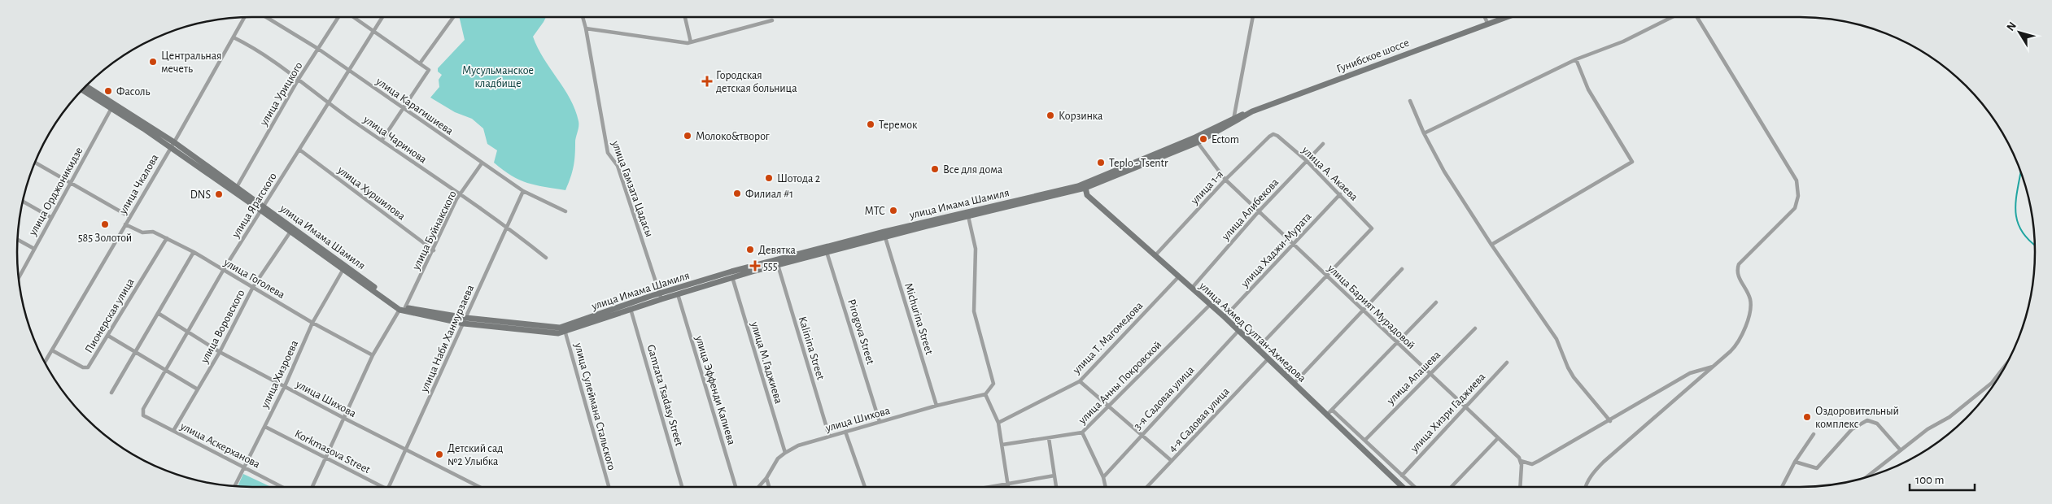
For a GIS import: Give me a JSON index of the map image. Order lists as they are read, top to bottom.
{
  "streets": {
    "main road": ["Гунибское шоссе", "улица Имама Шамиля", "улица Ахмед Султан-Ахмедова"],
    "street": [
      "улица Урицкого",
      "улица Карагишиева",
      "улица Чаринова",
      "улица А. Акаева",
      "улица Чкалова",
      "улица 1-я",
      "улица Гамзата Цадасы",
      "улица Орджоникидзе",
      "улица Хуршилова",
      "улица Ярагского",
      "улица Алибекова",
      "улица Буйнакского",
      "улица Хаджи-Мурата",
      "улица Гоголева",
      "улица Барият Мурадовой",
      "Пионерская улица",
      "Michurina Street",
      "улица Воровского",
      "Pirogova Street",
      "улица Т. Магомедова",
      "улица Наби Ханмурзаева",
      "Kalinina Street",
      "улица М.Гаджиева",
      "улица Хизроева",
      "улица Апашева",
      "улица Анны Покровской",
      "улица Эффенди Капиева",
      "Gamzata Tsadasy Street",
      "3-я Садовая улица",
      "улица Шихова",
      "улица Сулеймана Стальского",
      "улица Хизри Гаджиева",
      "4-я Садовая улица",
      "улица Аскерханова",
      "Korkmasova Street"
    ]
  },
  "crossings": [
    ["Гунибское шоссе", "улица Имама Шамиля"],
    ["улица Урицкого", "улица Карагишиева"],
    ["улица Урицкого", "улица Чаринова"],
    ["улица Урицкого", "улица Имама Шамиля"],
    ["улица Карагишиева", "улица Ярагского"],
    ["улица Карагишиева", "улица Буйнакского"],
    ["улица Карагишиева", "улица Наби Ханмурзаева"],
    ["улица Чаринова", "улица Чкалова"],
    ["улица Чаринова", "улица Ярагского"],
    ["улица Чаринова", "улица Буйнакского"],
    ["улица Чаринова", "улица Наби Ханмурзаева"],
    ["улица А. Акаева", "улица 1-я"],
    ["улица А. Акаева", "улица Алибекова"],
    ["улица А. Акаева", "улица Хаджи-Мурата"],
    ["улица А. Акаева", "улица Барият Мурадовой"],
    ["улица Чкалова", "улица Имама Шамиля"],
    ["улица Чкалова", "улица Гоголева"],
    ["улица Чкалова", "Пионерская улица"],
    ["улица 1-я", "улица Барият Мурадовой"],
    ["улица 1-я", "улица Ахмед Султан-Ахмедова"],
    ["улица Гамзата Цадасы", "улица Имама Шамиля"],
    ["улица Орджоникидзе", "улица Имама Шамиля"],
    ["улица Хуршилова", "улица Ярагского"],
    ["улица Хуршилова", "улица Буйнакского"],
    ["улица Имама Шамиля", "улица Ярагского"],
    ["улица Имама Шамиля", "улица Буйнакского"],
    ["улица Имама Шамиля", "улица Барият Мурадовой"],
    ["улица Имама Шамиля", "Michurina Street"],
    ["улица Имама Шамиля", "улица Воровского"],
    ["улица Имама Шамиля", "Pirogova Street"],
    ["улица Имама Шамиля", "улица Ахмед Султан-Ахмедова"],
    ["улица Имама Шамиля", "улица Наби Ханмурзаева"],
    ["улица Имама Шамиля", "Kalinina Street"],
    ["улица Имама Шамиля", "улица М.Гаджиева"],
    ["улица Имама Шамиля", "улица Хизроева"],
    ["улица Имама Шамиля", "улица Эффенди Капиева"],
    ["улица Имама Шамиля", "Gamzata Tsadasy Street"],
    ["улица Имама Шамиля", "улица Сулеймана Стальского"],
    ["улица Ярагского", "улица Гоголева"],
    ["улица Ярагского", "улица Шихова"],
    ["улица Ярагского", "улица Аскерханова"],
    ["улица Алибекова", "улица Барият Мурадовой"],
    ["улица Алибекова", "улица Ахмед Султан-Ахмедова"],
    ["улица Буйнакского", "улица Гоголева"],
    ["улица Буйнакского", "улица Шихова"],
    ["улица Буйнакского", "Korkmasova Street"],
    ["улица Хаджи-Мурата", "улица Барият Мурадовой"],
    ["улица Хаджи-Мурата", "улица Ахмед Султан-Ахмедова"],
    ["улица Гоголева", "Пионерская улица"],
    ["улица Гоголева", "улица Воровского"],
    ["улица Гоголева", "улица Хизроева"],
    ["улица Барият Мурадовой", "улица Апашева"],
    ["улица Барият Мурадовой", "улица Хизри Гаджиева"],
    ["Michurina Street", "улица Шихова"],
    ["улица Воровского", "улица Шихова"],
    ["улица Воровского", "улица Аскерханова"],
    ["Pirogova Street", "улица Шихова"],
    ["улица Ахмед Султан-Ахмедова", "улица Т. Магомедова"],
    ["улица Ахмед Султан-Ахмедова", "улица Анны Покровской"],
    ["улица Ахмед Султан-Ахмедова", "3-я Садовая улица"],
    ["улица Ахмед Султан-Ахмедова", "4-я Садовая улица"],
    ["улица Наби Ханмурзаева", "улица Шихова"],
    ["Kalinina Street", "улица Шихова"],
    ["улица М.Гаджиева", "улица Шихова"],
    ["улица Хизроева", "улица Шихова"],
    ["улица Хизроева", "улица Аскерханова"],
    ["улица Хизроева", "Korkmasova Street"]
  ],
  "parks": ["Мусульманское кладбище"],
  "places": {
    "other": [
      "Центральная мечеть",
      "Фасоль",
      "Корзинка",
      "Теремок",
      "Молоко&творог",
      "Ectom",
      "Teplo - Tsentr",
      "Все для дома",
      "Шотода 2",
      "Филиал #1",
      "DNS",
      "МТС",
      "585 Золотой",
      "Девятка",
      "Оздоровительный комплекс",
      "Детский сад №2 Улыбка"
    ],
    "health": ["Городская детская больница", "555"]
  },
  "scale_bar": "100 m",
  "north": "top left"
}
